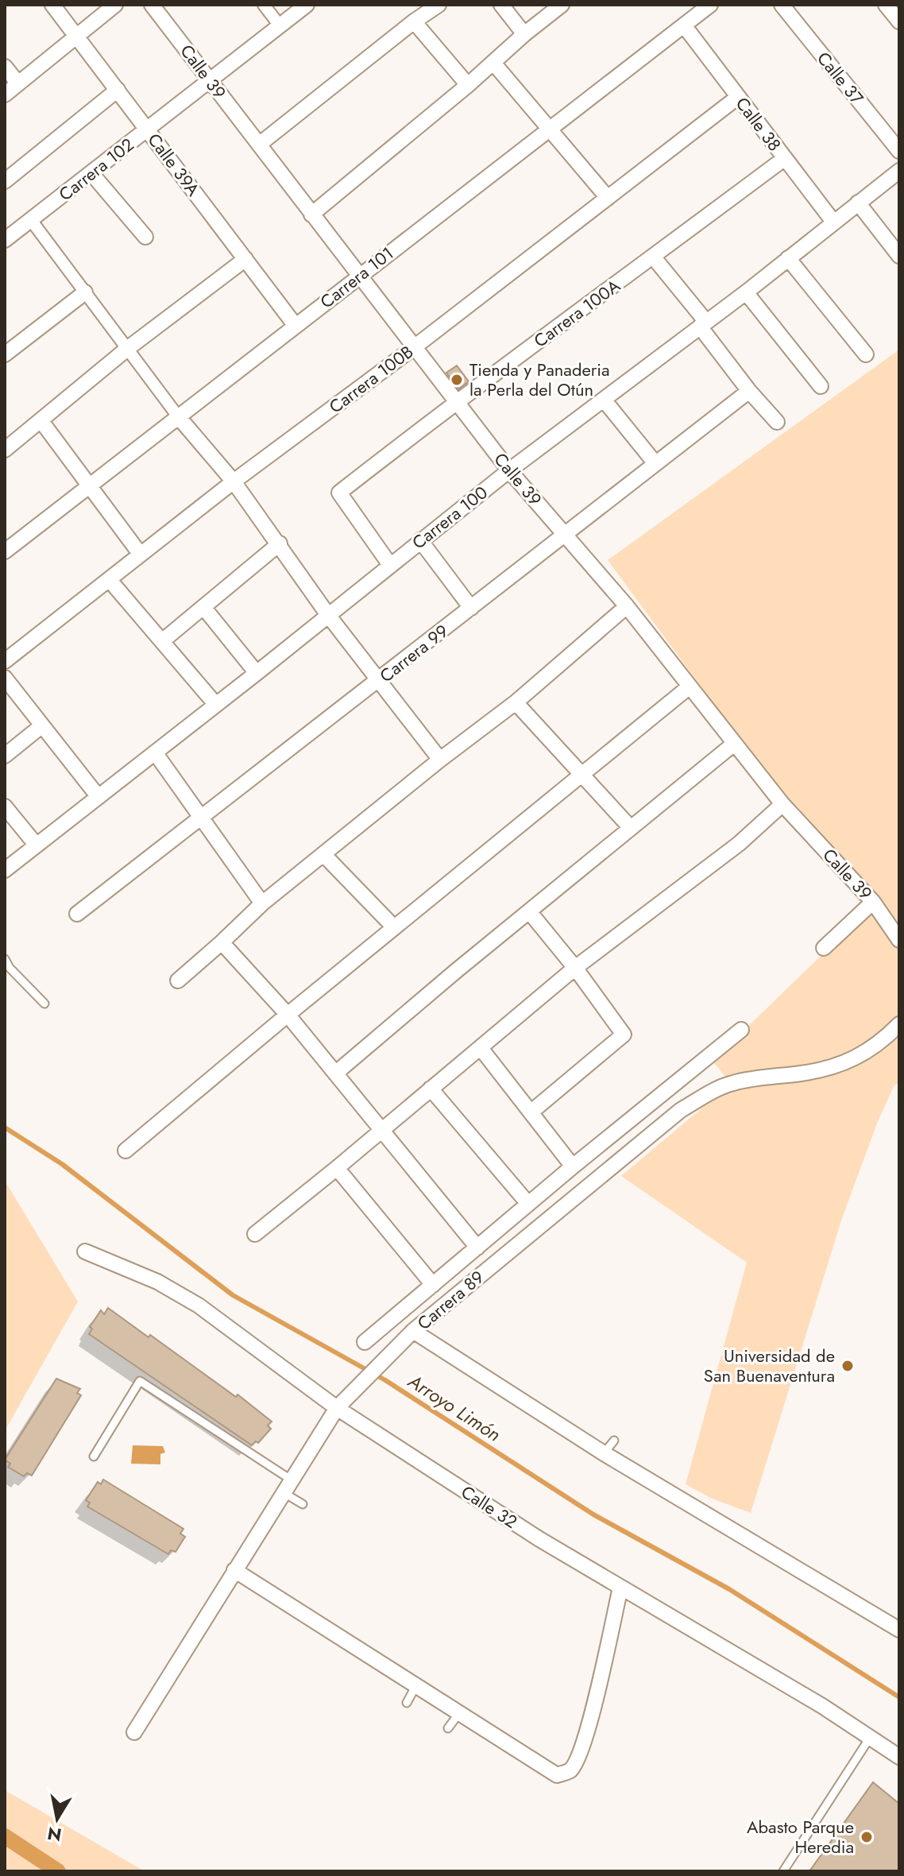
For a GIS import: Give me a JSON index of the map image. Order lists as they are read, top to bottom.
{
  "streets": {
    "street": [
      "Calle 39",
      "Calle 37",
      "Calle 38",
      "Calle 39A",
      "Carrera 102",
      "Carrera 101",
      "Carrera 100A",
      "Carrera 100B",
      "Carrera 100",
      "Carrera 99",
      "Carrera 89",
      "Calle 32"
    ]
  },
  "crossings": [
    ["Calle 39", "Carrera 102"],
    ["Calle 39", "Carrera 101"],
    ["Calle 39", "Carrera 100A"],
    ["Calle 39", "Carrera 100B"],
    ["Calle 39", "Carrera 100"],
    ["Calle 39", "Carrera 99"],
    ["Calle 38", "Carrera 101"],
    ["Calle 38", "Carrera 100A"],
    ["Calle 38", "Carrera 100B"],
    ["Calle 38", "Carrera 100"],
    ["Calle 39A", "Carrera 102"],
    ["Calle 39A", "Carrera 101"],
    ["Carrera 100A", "Carrera 100"],
    ["Carrera 89", "Calle 32"]
  ],
  "water": ["Arroyo Limón"],
  "places": ["Tienda y Panaderia la Perla del Otún", "Universidad de San Buenaventura", "Abasto Parque Heredia"],
  "north": "bottom"
}
